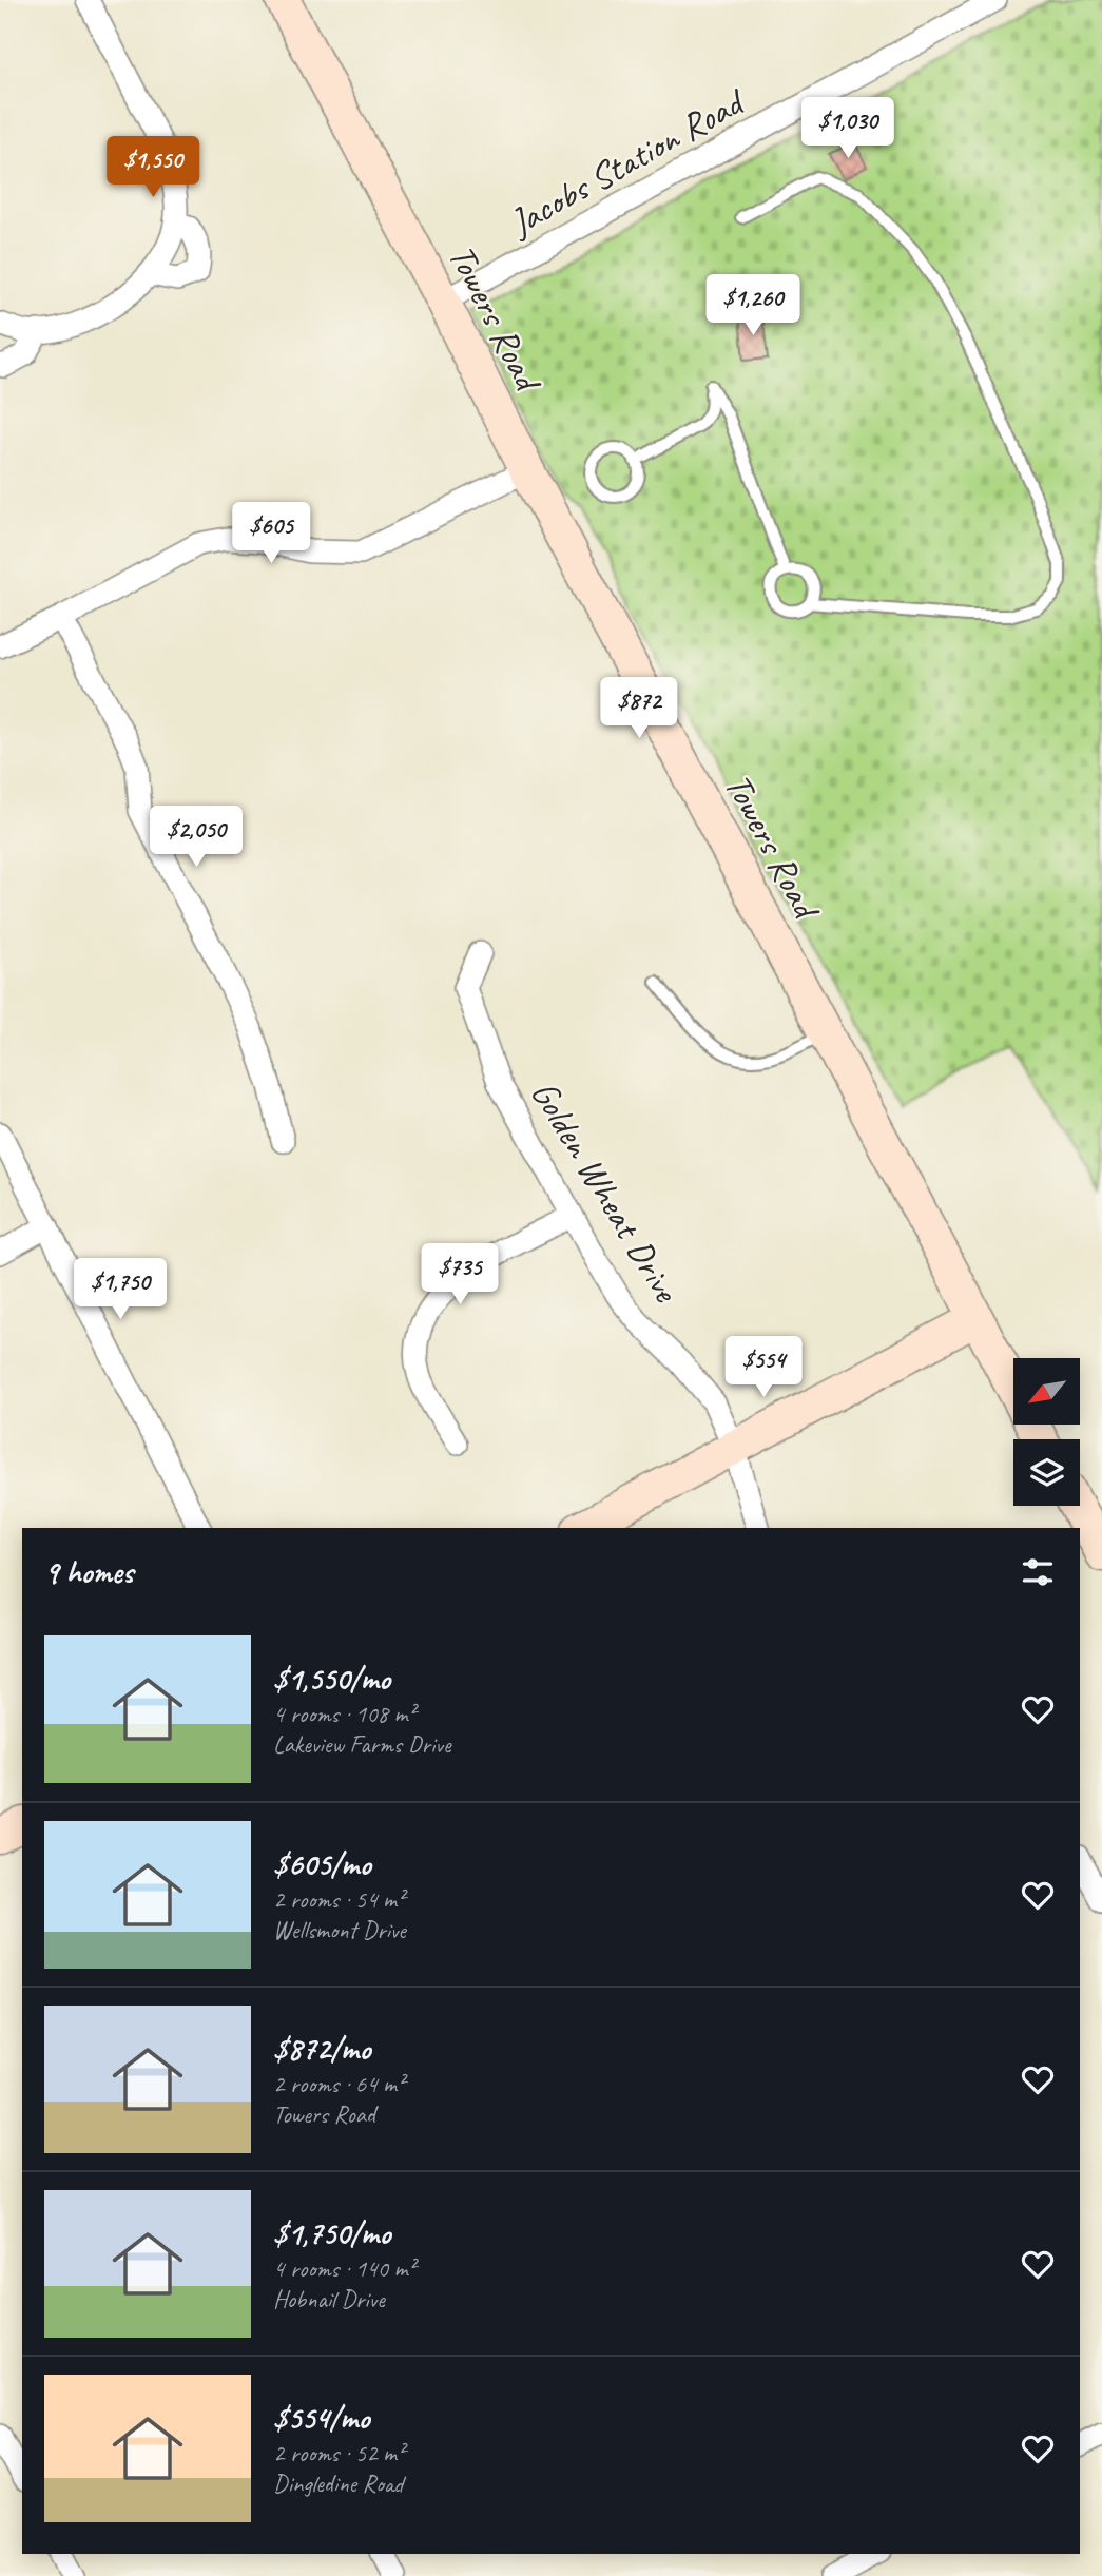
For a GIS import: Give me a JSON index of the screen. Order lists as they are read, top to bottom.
{
  "streets": {
    "main road": ["Towers Road"],
    "street": ["Jacobs Station Road", "Golden Wheat Drive"]
  },
  "crossings": [
    ["Jacobs Station Road", "Towers Road"]
  ],
  "north": "bottom left",
  "page": {
    "price": [
      "$1,030",
      "$1,550",
      "$1,260",
      "$605",
      "$872",
      "$2,050",
      "$735",
      "$1,750",
      "$554"
    ],
    "heading": "9 homes",
    "list": [
      {
        "name": "$1,550/mo",
        "note": "4 rooms · 108 m² · Lakeview Farms Drive"
      },
      {
        "name": "$605/mo",
        "note": "2 rooms · 54 m² · Wellsmont Drive"
      },
      {
        "name": "$872/mo",
        "note": "2 rooms · 64 m² · Towers Road"
      },
      {
        "name": "$1,750/mo",
        "note": "4 rooms · 140 m² · Hobnail Drive"
      },
      {
        "name": "$554/mo",
        "note": "2 rooms · 52 m² · Dingledine Road"
      }
    ]
  }
}
